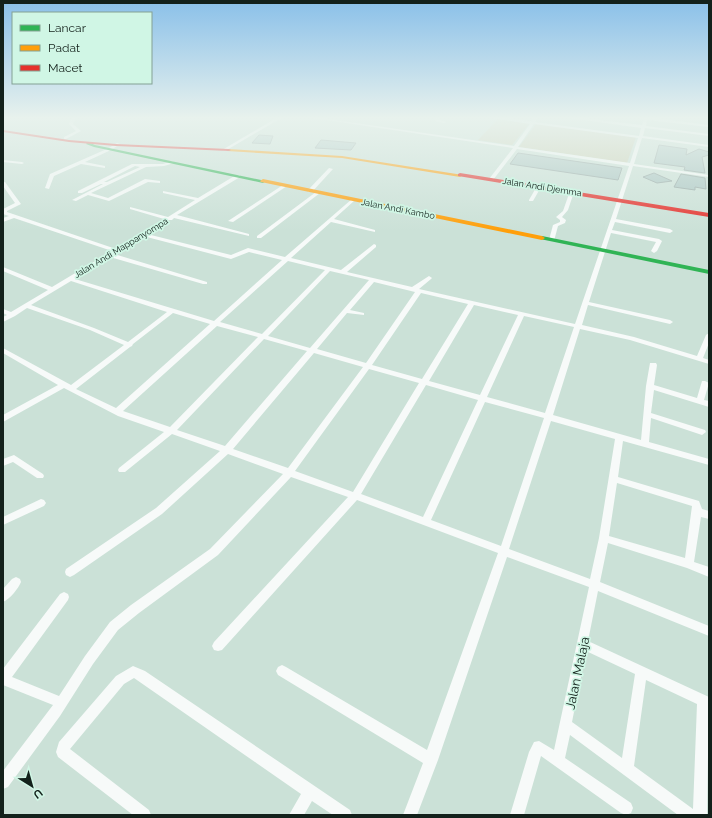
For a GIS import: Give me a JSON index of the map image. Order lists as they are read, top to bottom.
{
  "streets": {
    "main road": ["Jalan Andi Djemma", "Jalan Andi Kambo"],
    "street": ["Jalan Andi Mappanyompa", "Jalan Malaja"]
  },
  "crossings": [
    ["Jalan Andi Kambo", "Jalan Andi Mappanyompa"]
  ],
  "legend": ["Lancar", "Padat", "Macet"],
  "north": "bottom right"
}
